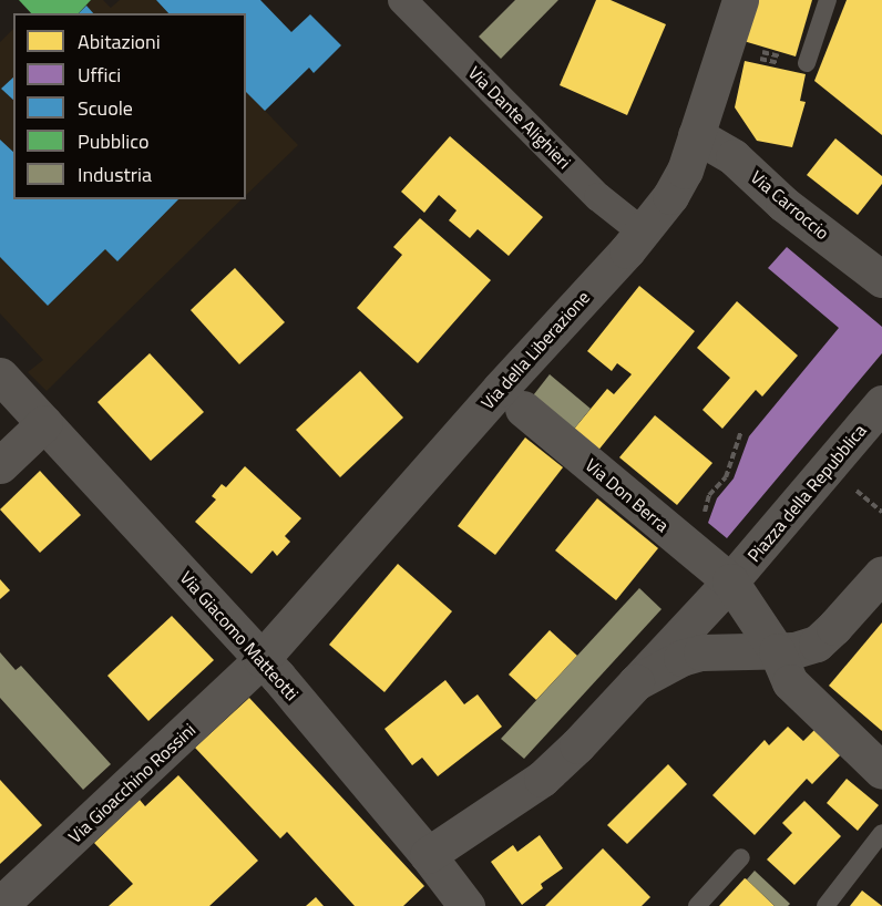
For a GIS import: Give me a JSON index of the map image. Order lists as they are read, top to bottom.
{
  "streets": {
    "street": [
      "Via Dante Alighieri",
      "Via Carroccio",
      "Via della Liberazione",
      "Piazza della Repubblica",
      "Via Don Berra",
      "Via Giacomo Matteotti",
      "Via Gioacchino Rossini"
    ]
  },
  "crossings": [
    ["Via Dante Alighieri", "Via della Liberazione"],
    ["Via Carroccio", "Via della Liberazione"],
    ["Via della Liberazione", "Via Giacomo Matteotti"],
    ["Via della Liberazione", "Via Gioacchino Rossini"],
    ["Piazza della Repubblica", "Via Don Berra"],
    ["Piazza della Repubblica", "Via Giacomo Matteotti"],
    ["Via Giacomo Matteotti", "Via Gioacchino Rossini"]
  ],
  "legend": [
    "Abitazioni",
    "Uffici",
    "Scuole",
    "Pubblico",
    "Industria"
  ]
}
